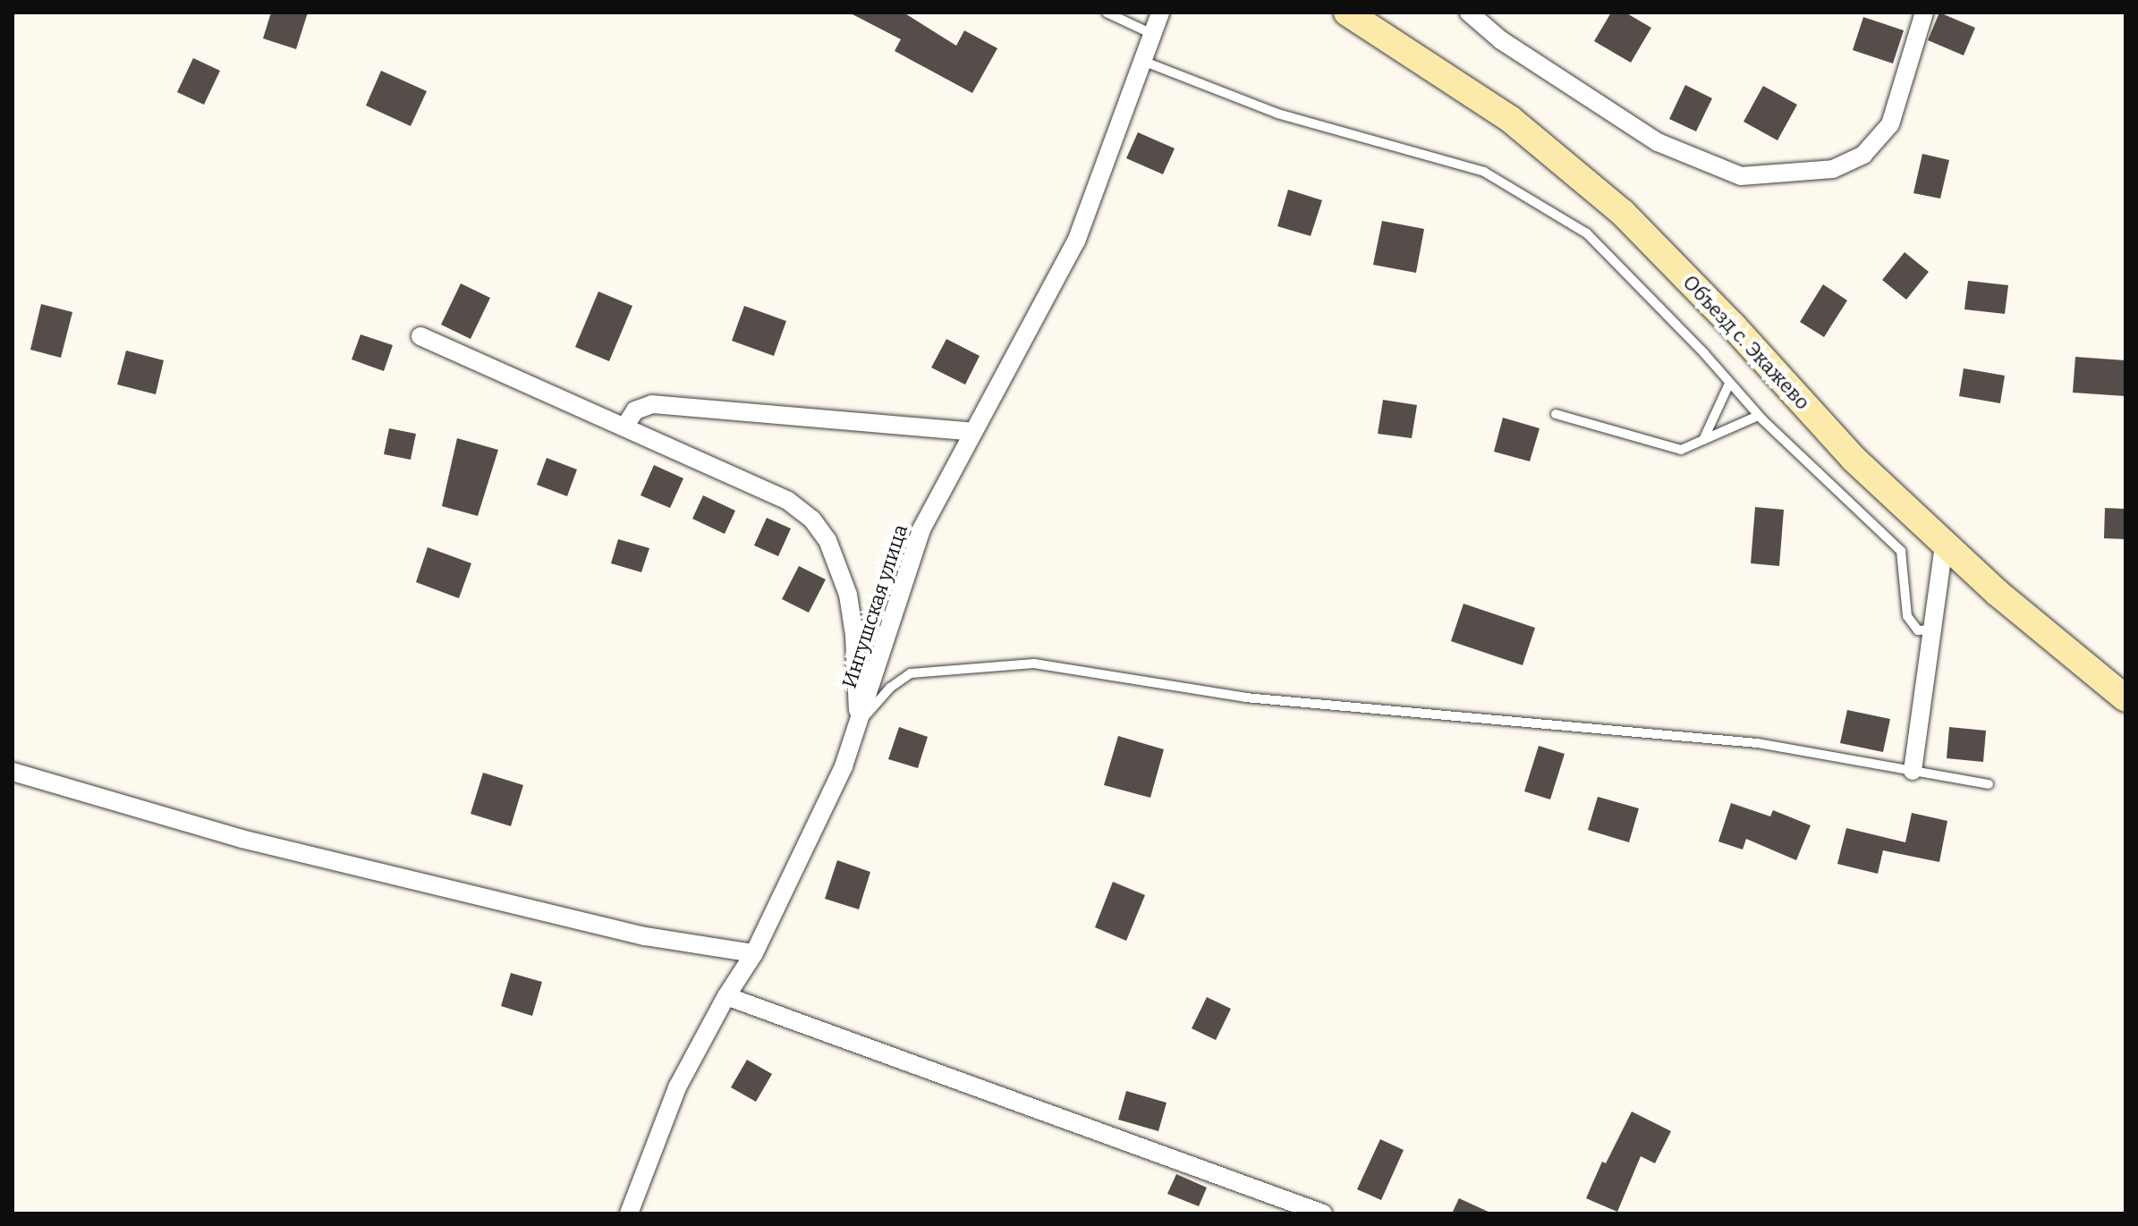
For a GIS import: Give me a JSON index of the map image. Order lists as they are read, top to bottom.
{
  "streets": {
    "main road": ["Объезд с. Экажево"],
    "street": ["Ингушская улица"]
  }
}
